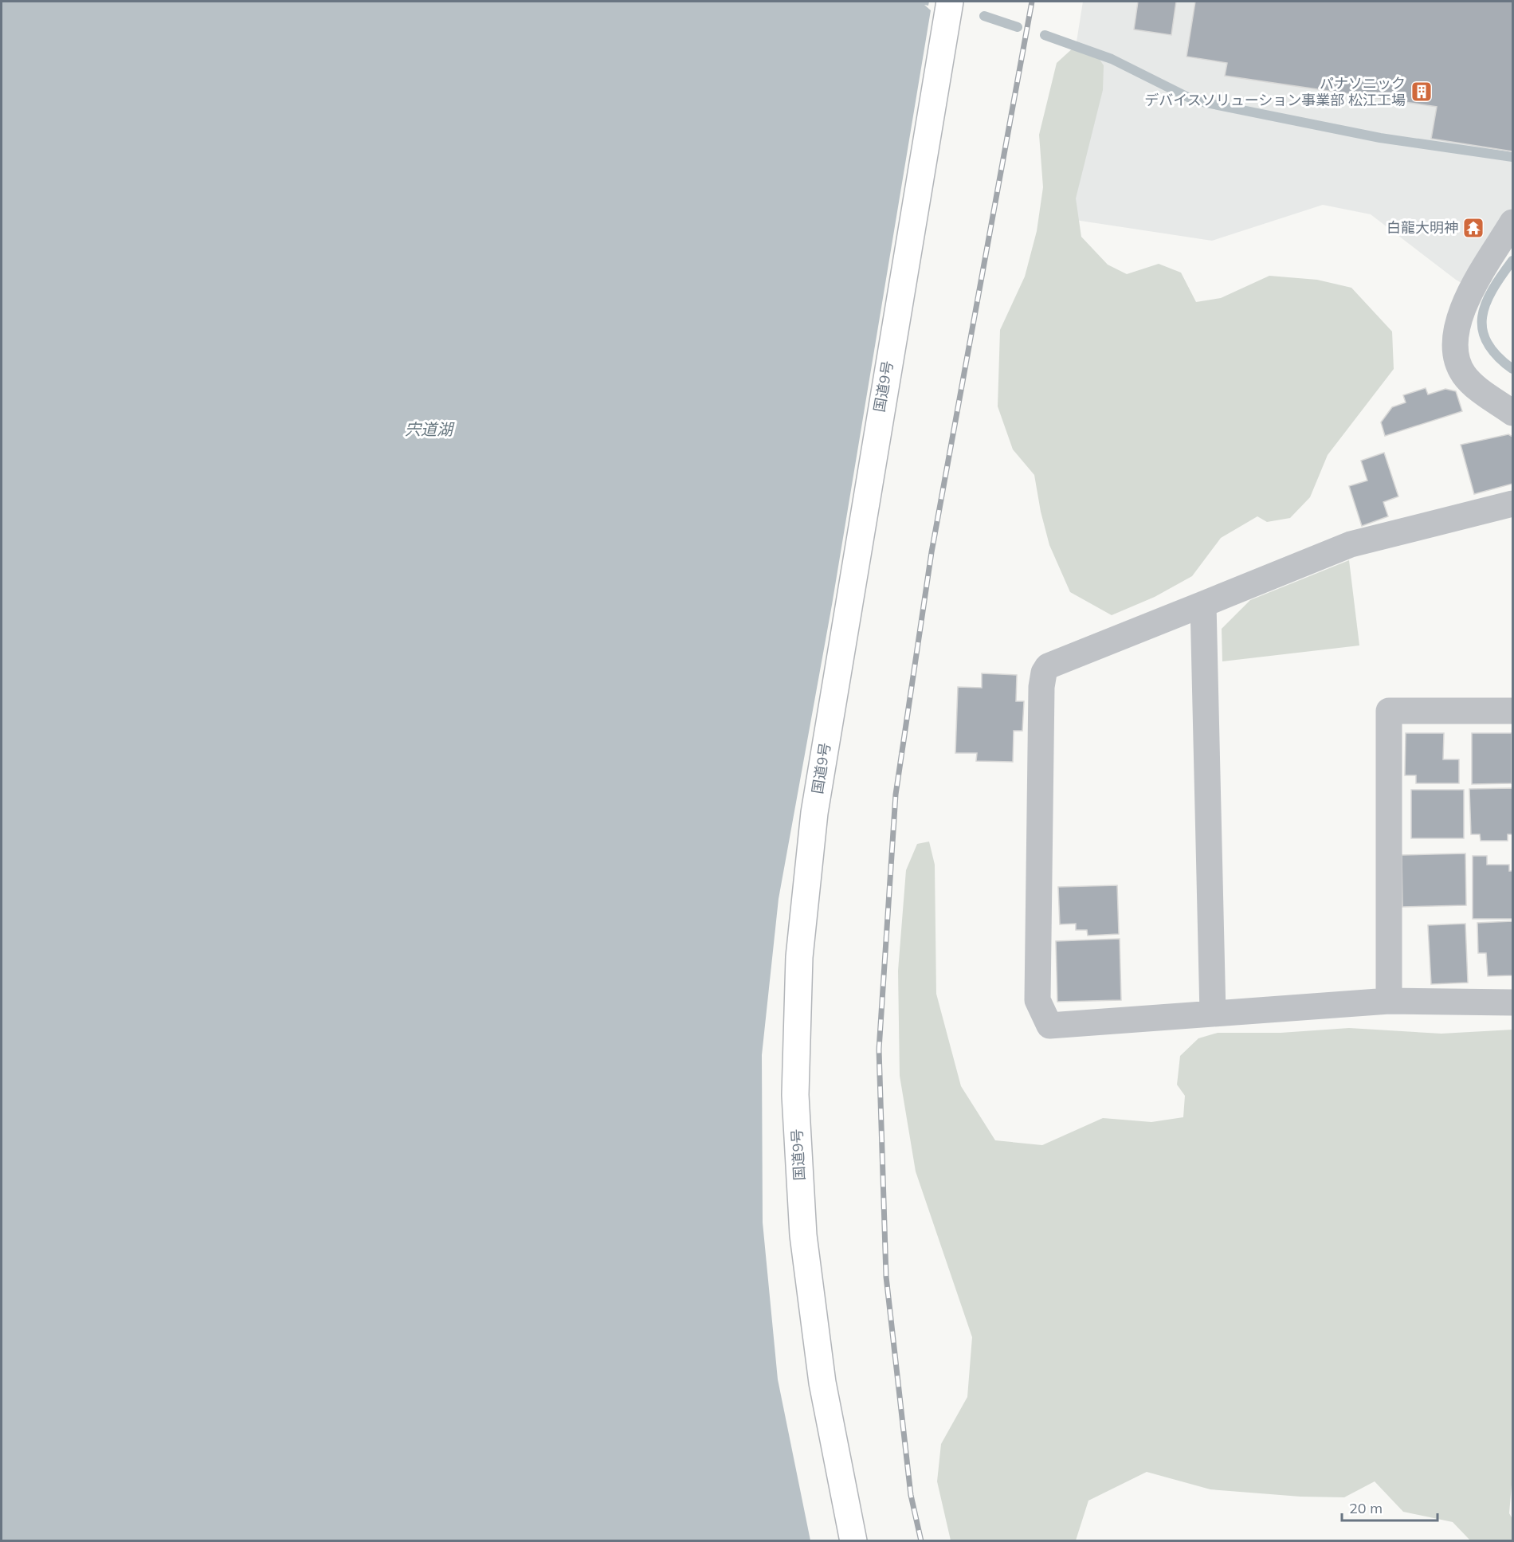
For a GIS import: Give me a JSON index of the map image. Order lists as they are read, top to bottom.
{
  "streets": {
    "highway": ["国道9号"]
  },
  "water": ["宍道湖"],
  "places": {
    "building": ["パナソニック デバイスソリューション事業部 松江工場"],
    "temple": ["白龍大明神"]
  },
  "scale_bar": "20 m"
}
